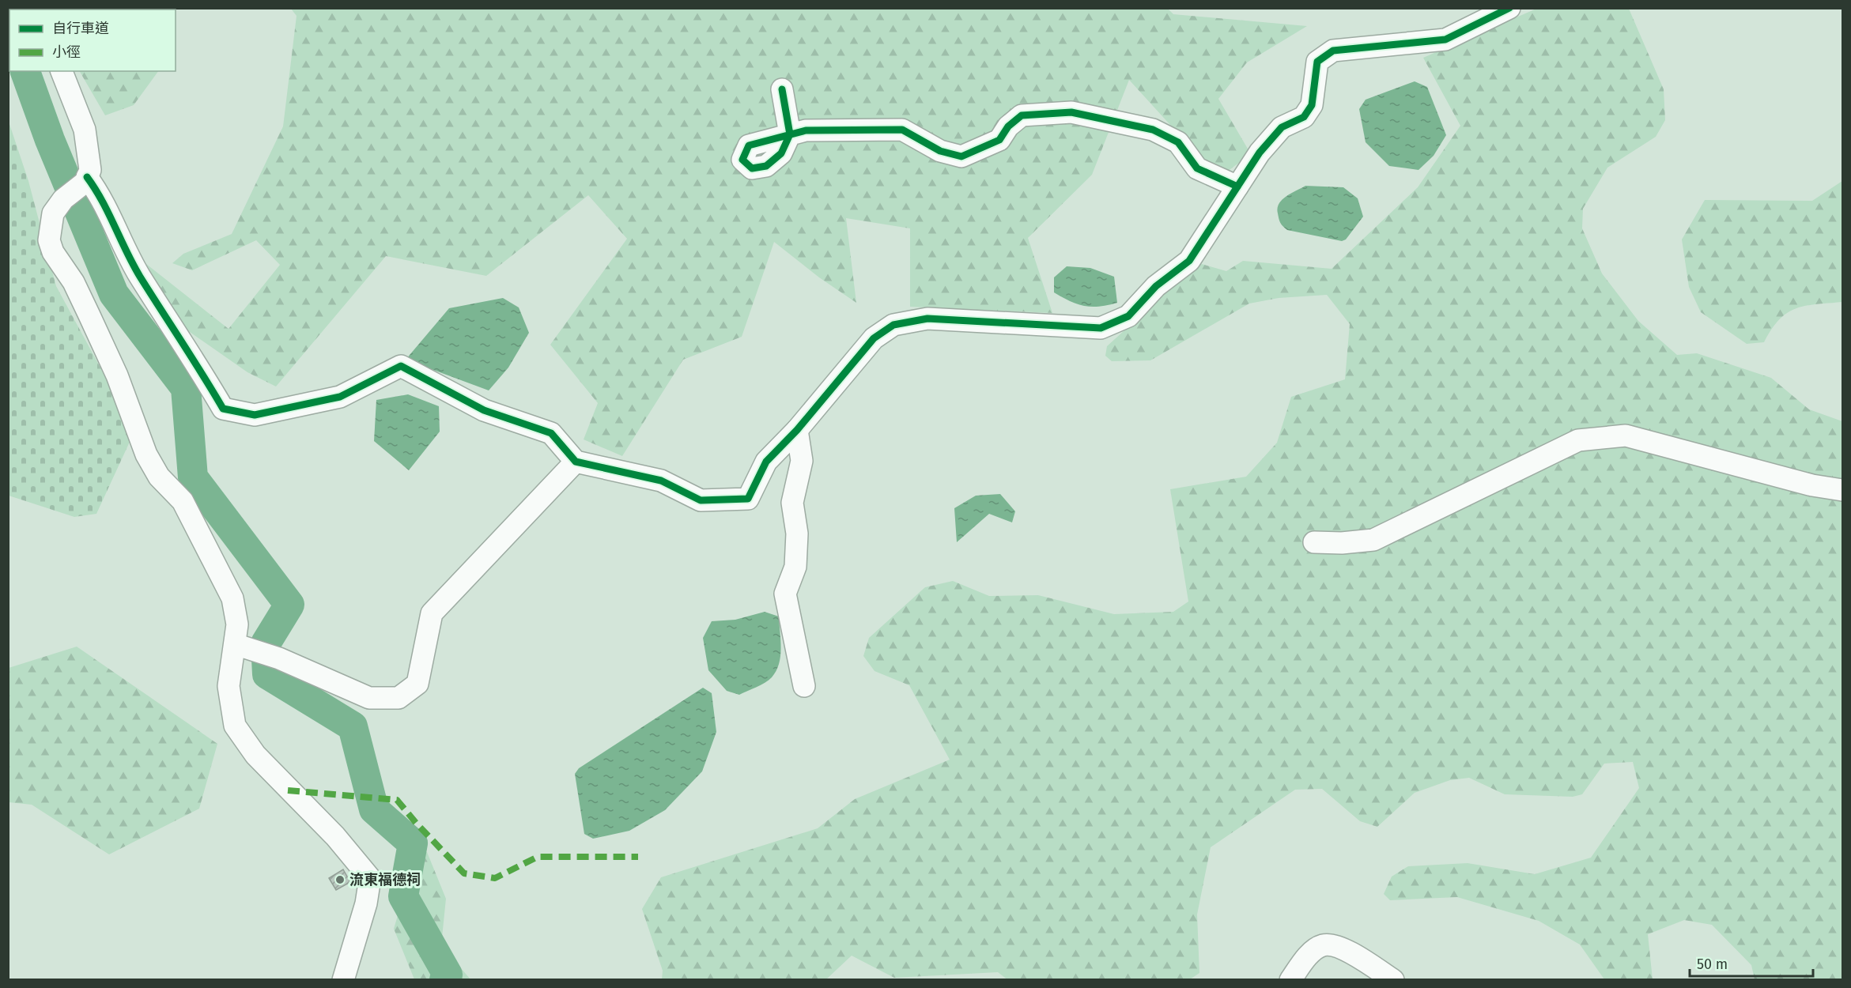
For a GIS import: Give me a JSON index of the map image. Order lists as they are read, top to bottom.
{
  "places": ["流東福德祠"],
  "legend": ["自行車道", "小徑"],
  "scale_bar": "50 m"
}
